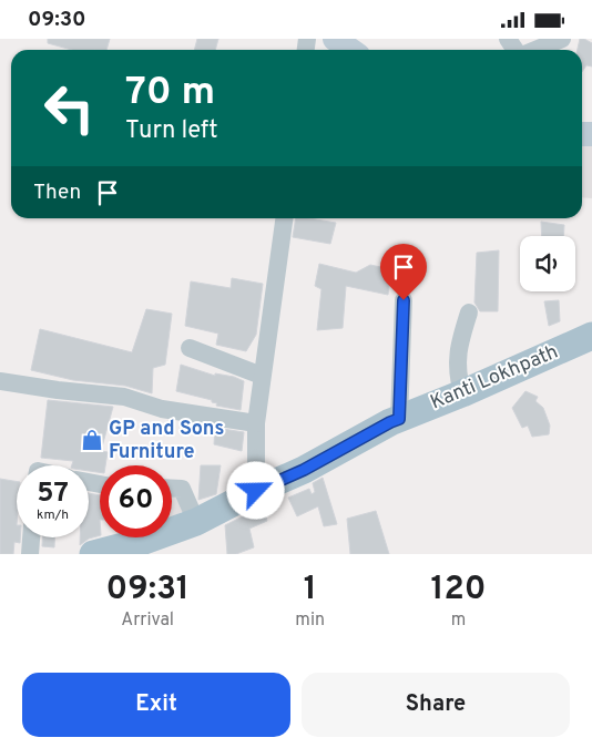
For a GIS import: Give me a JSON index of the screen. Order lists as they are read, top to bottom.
{
  "streets": {
    "main road": ["Kanti Lokhpath"]
  },
  "places": {
    "shop": ["GP and Sons Furniture"]
  },
  "page": {
    "status": "09:30",
    "turn": ["70 m", "Turn left"],
    "then": "Then",
    "speed": "57 km/h",
    "limit": "60",
    "eta": [
      "09:31",
      "Arrival",
      "1",
      "min",
      "120",
      "m"
    ],
    "buttons": ["Exit", "Share"]
  }
}
